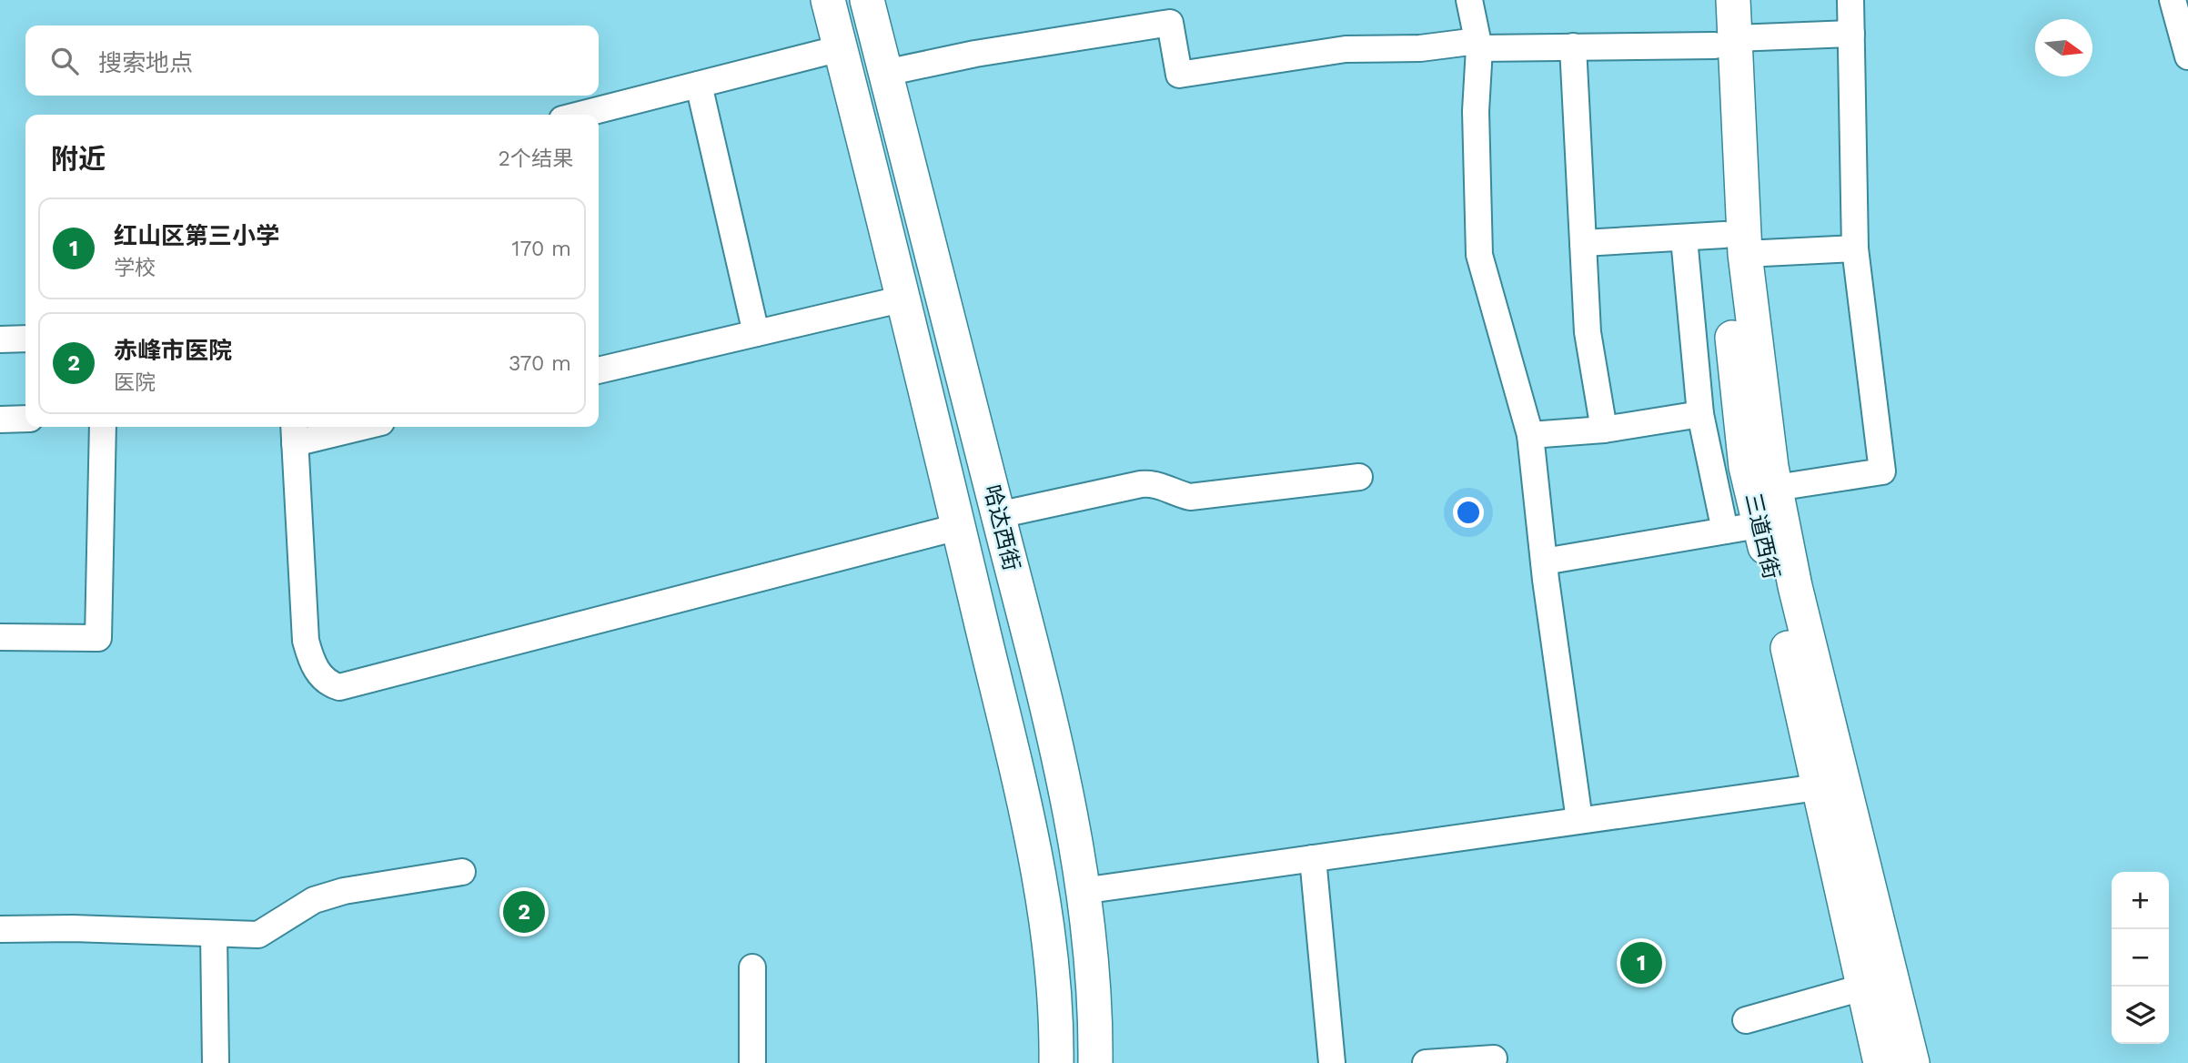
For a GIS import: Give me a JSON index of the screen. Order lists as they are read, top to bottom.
{
  "streets": {
    "main road": ["哈达西街", "三道西街"]
  },
  "north": "right",
  "page": {
    "search": "搜索地点",
    "heading": ["附近", "2个结果"],
    "list": [
      {
        "mark": "1",
        "name": "红山区第三小学",
        "note": "学校",
        "value": "170 m"
      },
      {
        "mark": "2",
        "name": "赤峰市医院",
        "note": "医院",
        "value": "370 m"
      }
    ],
    "map_buttons": ["+", "−"],
    "pins": ["2", "1"]
  }
}
